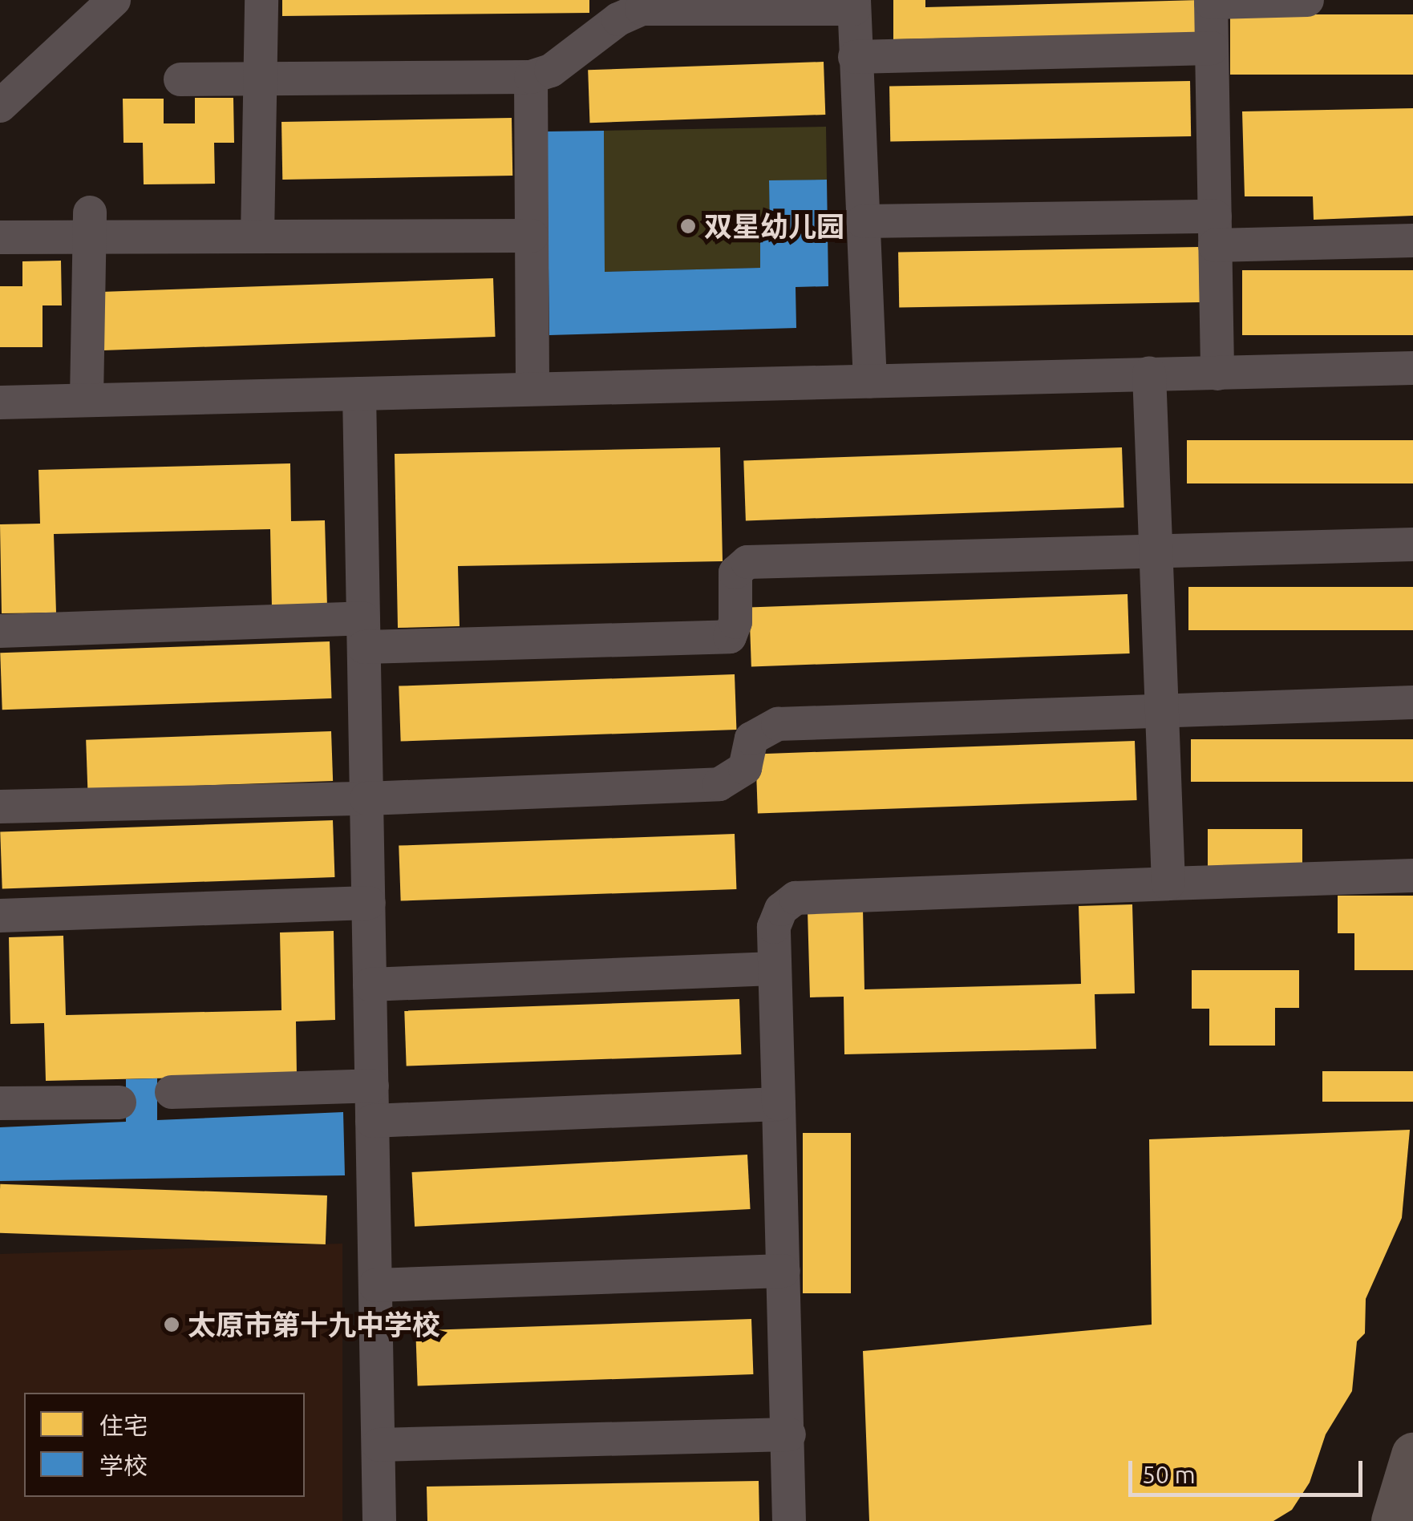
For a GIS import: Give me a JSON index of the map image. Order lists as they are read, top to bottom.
{
  "places": ["双星幼儿园", "太原市第十九中学校"],
  "legend": ["住宅", "学校"],
  "scale_bar": "50 m"
}
